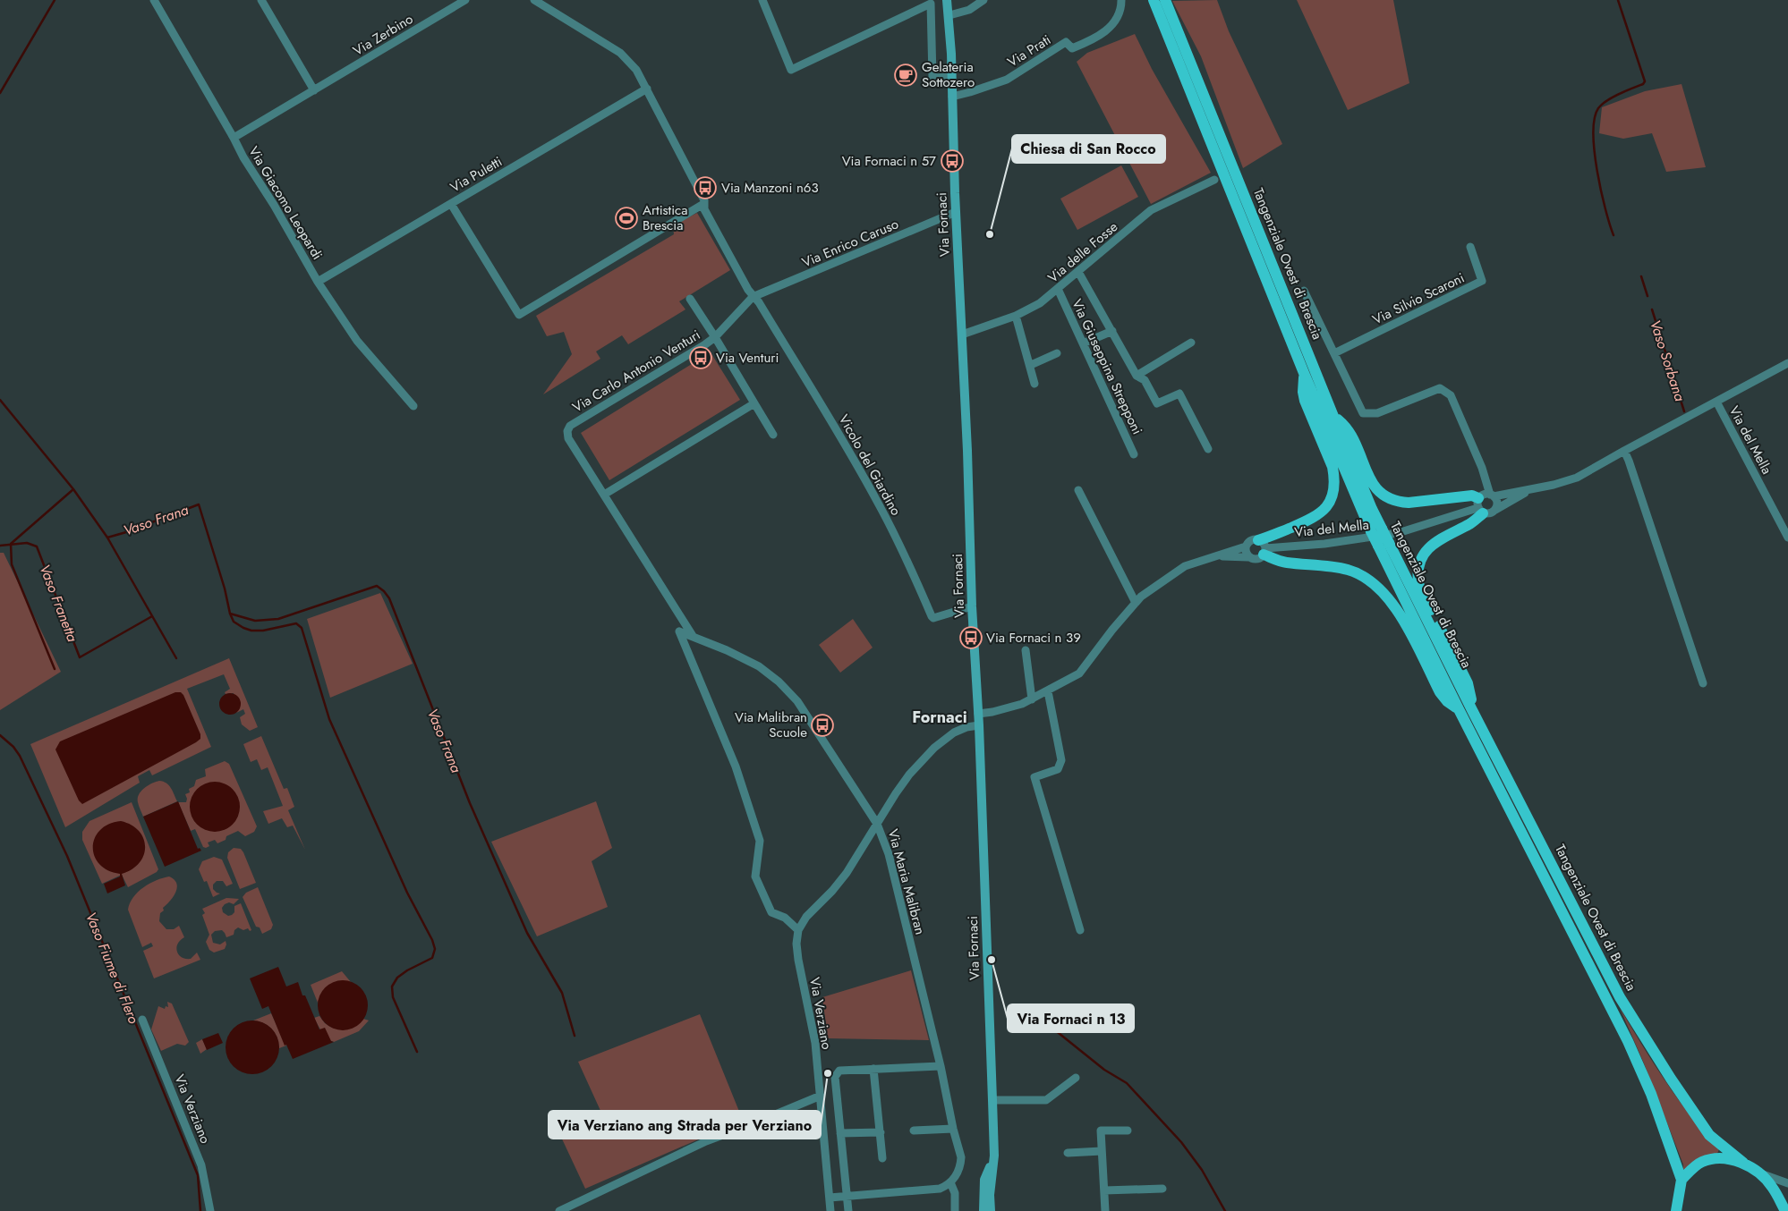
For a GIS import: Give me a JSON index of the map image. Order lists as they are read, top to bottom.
{
  "streets": {
    "main road": ["Tangenziale Ovest di Brescia"],
    "street": [
      "Via Zerbino",
      "Via Prati",
      "Via Puletti",
      "Via Giacomo Leopardi",
      "Via Fornaci",
      "Via Enrico Caruso",
      "Via delle Fosse",
      "Via Silvio Scaroni",
      "Via Giuseppina Strepponi",
      "Via Carlo Antonio Venturi",
      "Via del Mella",
      "Vicolo del Giardino",
      "Via Maria Malibran",
      "Via Verziano"
    ]
  },
  "crossings": [
    ["Via Zerbino", "Via Giacomo Leopardi"],
    ["Via Prati", "Via Fornaci"],
    ["Via Puletti", "Via Giacomo Leopardi"],
    ["Via Fornaci", "Via Enrico Caruso"],
    ["Via Fornaci", "Via delle Fosse"],
    ["Via Fornaci", "Via del Mella"],
    ["Via Fornaci", "Vicolo del Giardino"],
    ["Via Enrico Caruso", "Via Carlo Antonio Venturi"],
    ["Via Enrico Caruso", "Vicolo del Giardino"],
    ["Via delle Fosse", "Via Giuseppina Strepponi"],
    ["Via Carlo Antonio Venturi", "Vicolo del Giardino"],
    ["Via Carlo Antonio Venturi", "Via Maria Malibran"],
    ["Via Maria Malibran", "Via Verziano"]
  ],
  "districts": ["Fornaci"],
  "water": [
    "Vaso Sorbana",
    "Vaso Frana",
    "Vaso Franetta",
    "Vaso Fiume di Flero"
  ],
  "places": {
    "cafe": ["Gelateria Sottozero"],
    "bus stop": [
      "Via Fornaci n 57",
      "Via Manzoni n63",
      "Via Venturi",
      "Via Fornaci n 39",
      "Via Malibran Scuole"
    ],
    "sports": ["Artistica Brescia"],
    "other": ["Chiesa di San Rocco", "Via Fornaci n 13", "Via Verziano ang Strada per Verziano"]
  }
}
